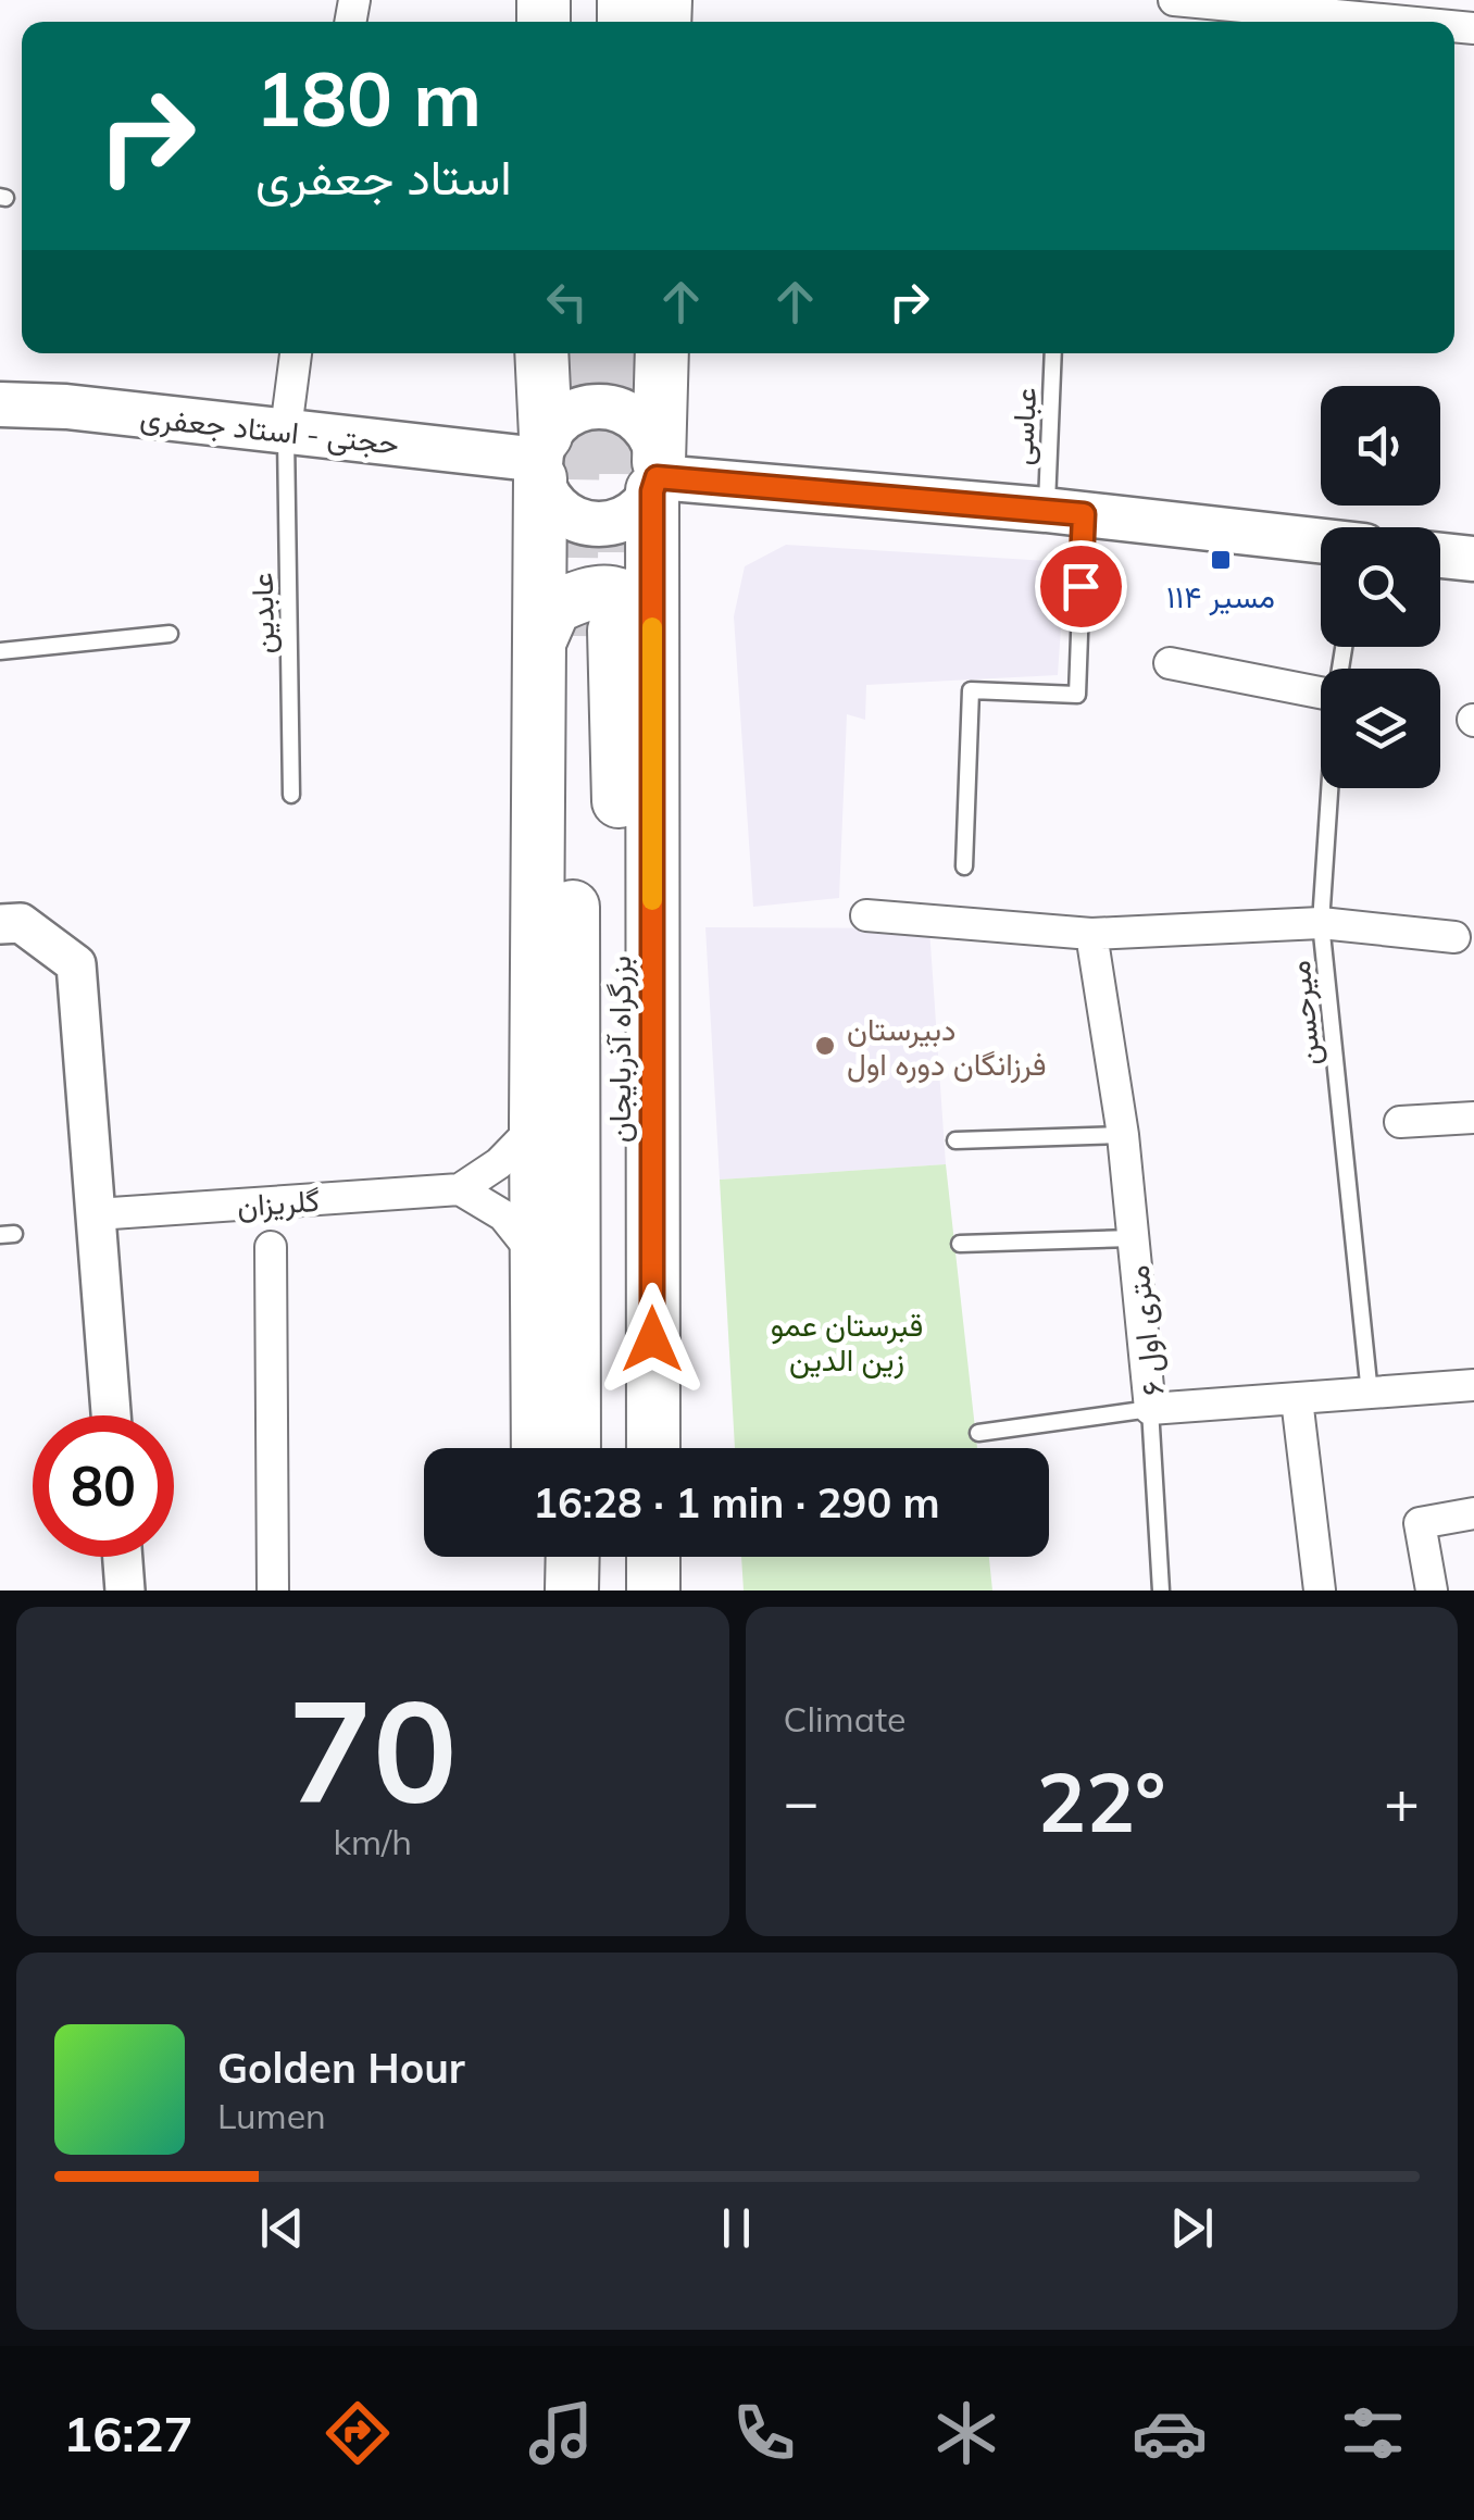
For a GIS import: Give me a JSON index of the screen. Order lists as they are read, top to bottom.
{
  "streets": {
    "highway": ["بزرگراه آذربایجان"],
    "main road": ["حجتی - استاد جعفری"],
    "street": ["گلریزان", "۶ متری اول"],
    "lane": ["عباسی", "عابدین", "میرحسن"]
  },
  "crossings": [
    ["حجتی - استاد جعفری", "عابدین"],
    ["میرحسن", "۶ متری اول"]
  ],
  "parks": ["قبرستان عمو زین الدین"],
  "places": {
    "transit": ["مسیر ۱۱۴"],
    "other": ["دبیرستان فرزانگان دوره اول"]
  },
  "page": {
    "turn": ["180 m", "استاد جعفری"],
    "limit": "80",
    "trip": "16:28 · 1 min · 290 m",
    "tile": [
      ["70", "km/h"],
      "Climate"
    ],
    "heat": ["−", "22°", "+"],
    "song": ["Golden Hour", "Lumen"],
    "tabs": "16:27"
  }
}
